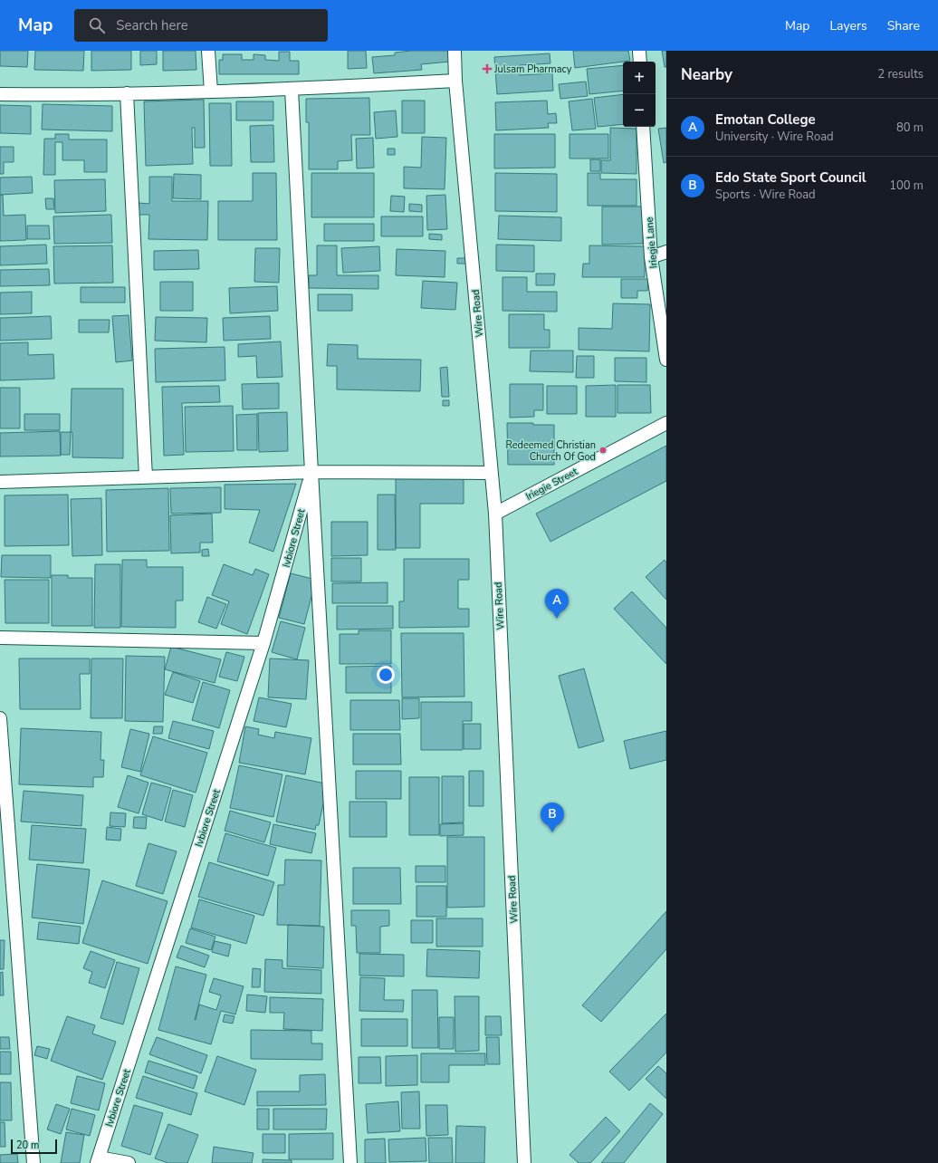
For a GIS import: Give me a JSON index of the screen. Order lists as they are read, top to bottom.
{
  "streets": {
    "street": [
      "Iriegie Lane",
      "Wire Road",
      "Iriegie Street",
      "Ivbiore Street"
    ]
  },
  "crossings": [
    ["Wire Road", "Iriegie Street"]
  ],
  "places": {
    "health": ["Julsam Pharmacy"],
    "other": ["Redeemed Christian Church Of God"]
  },
  "scale_bar": "20 m",
  "page": {
    "header": "Map",
    "search": "Search here",
    "nav": ["Map", "Layers", "Share"],
    "heading": ["Nearby", "2 results"],
    "map_buttons": ["+", "−"],
    "list": [
      {
        "mark": "A",
        "name": "Emotan College",
        "note": "University · Wire Road",
        "value": "80 m"
      },
      {
        "mark": "B",
        "name": "Edo State Sport Council",
        "note": "Sports · Wire Road",
        "value": "100 m"
      }
    ],
    "pins": ["A", "B"],
    "scale": "20 m"
  }
}
